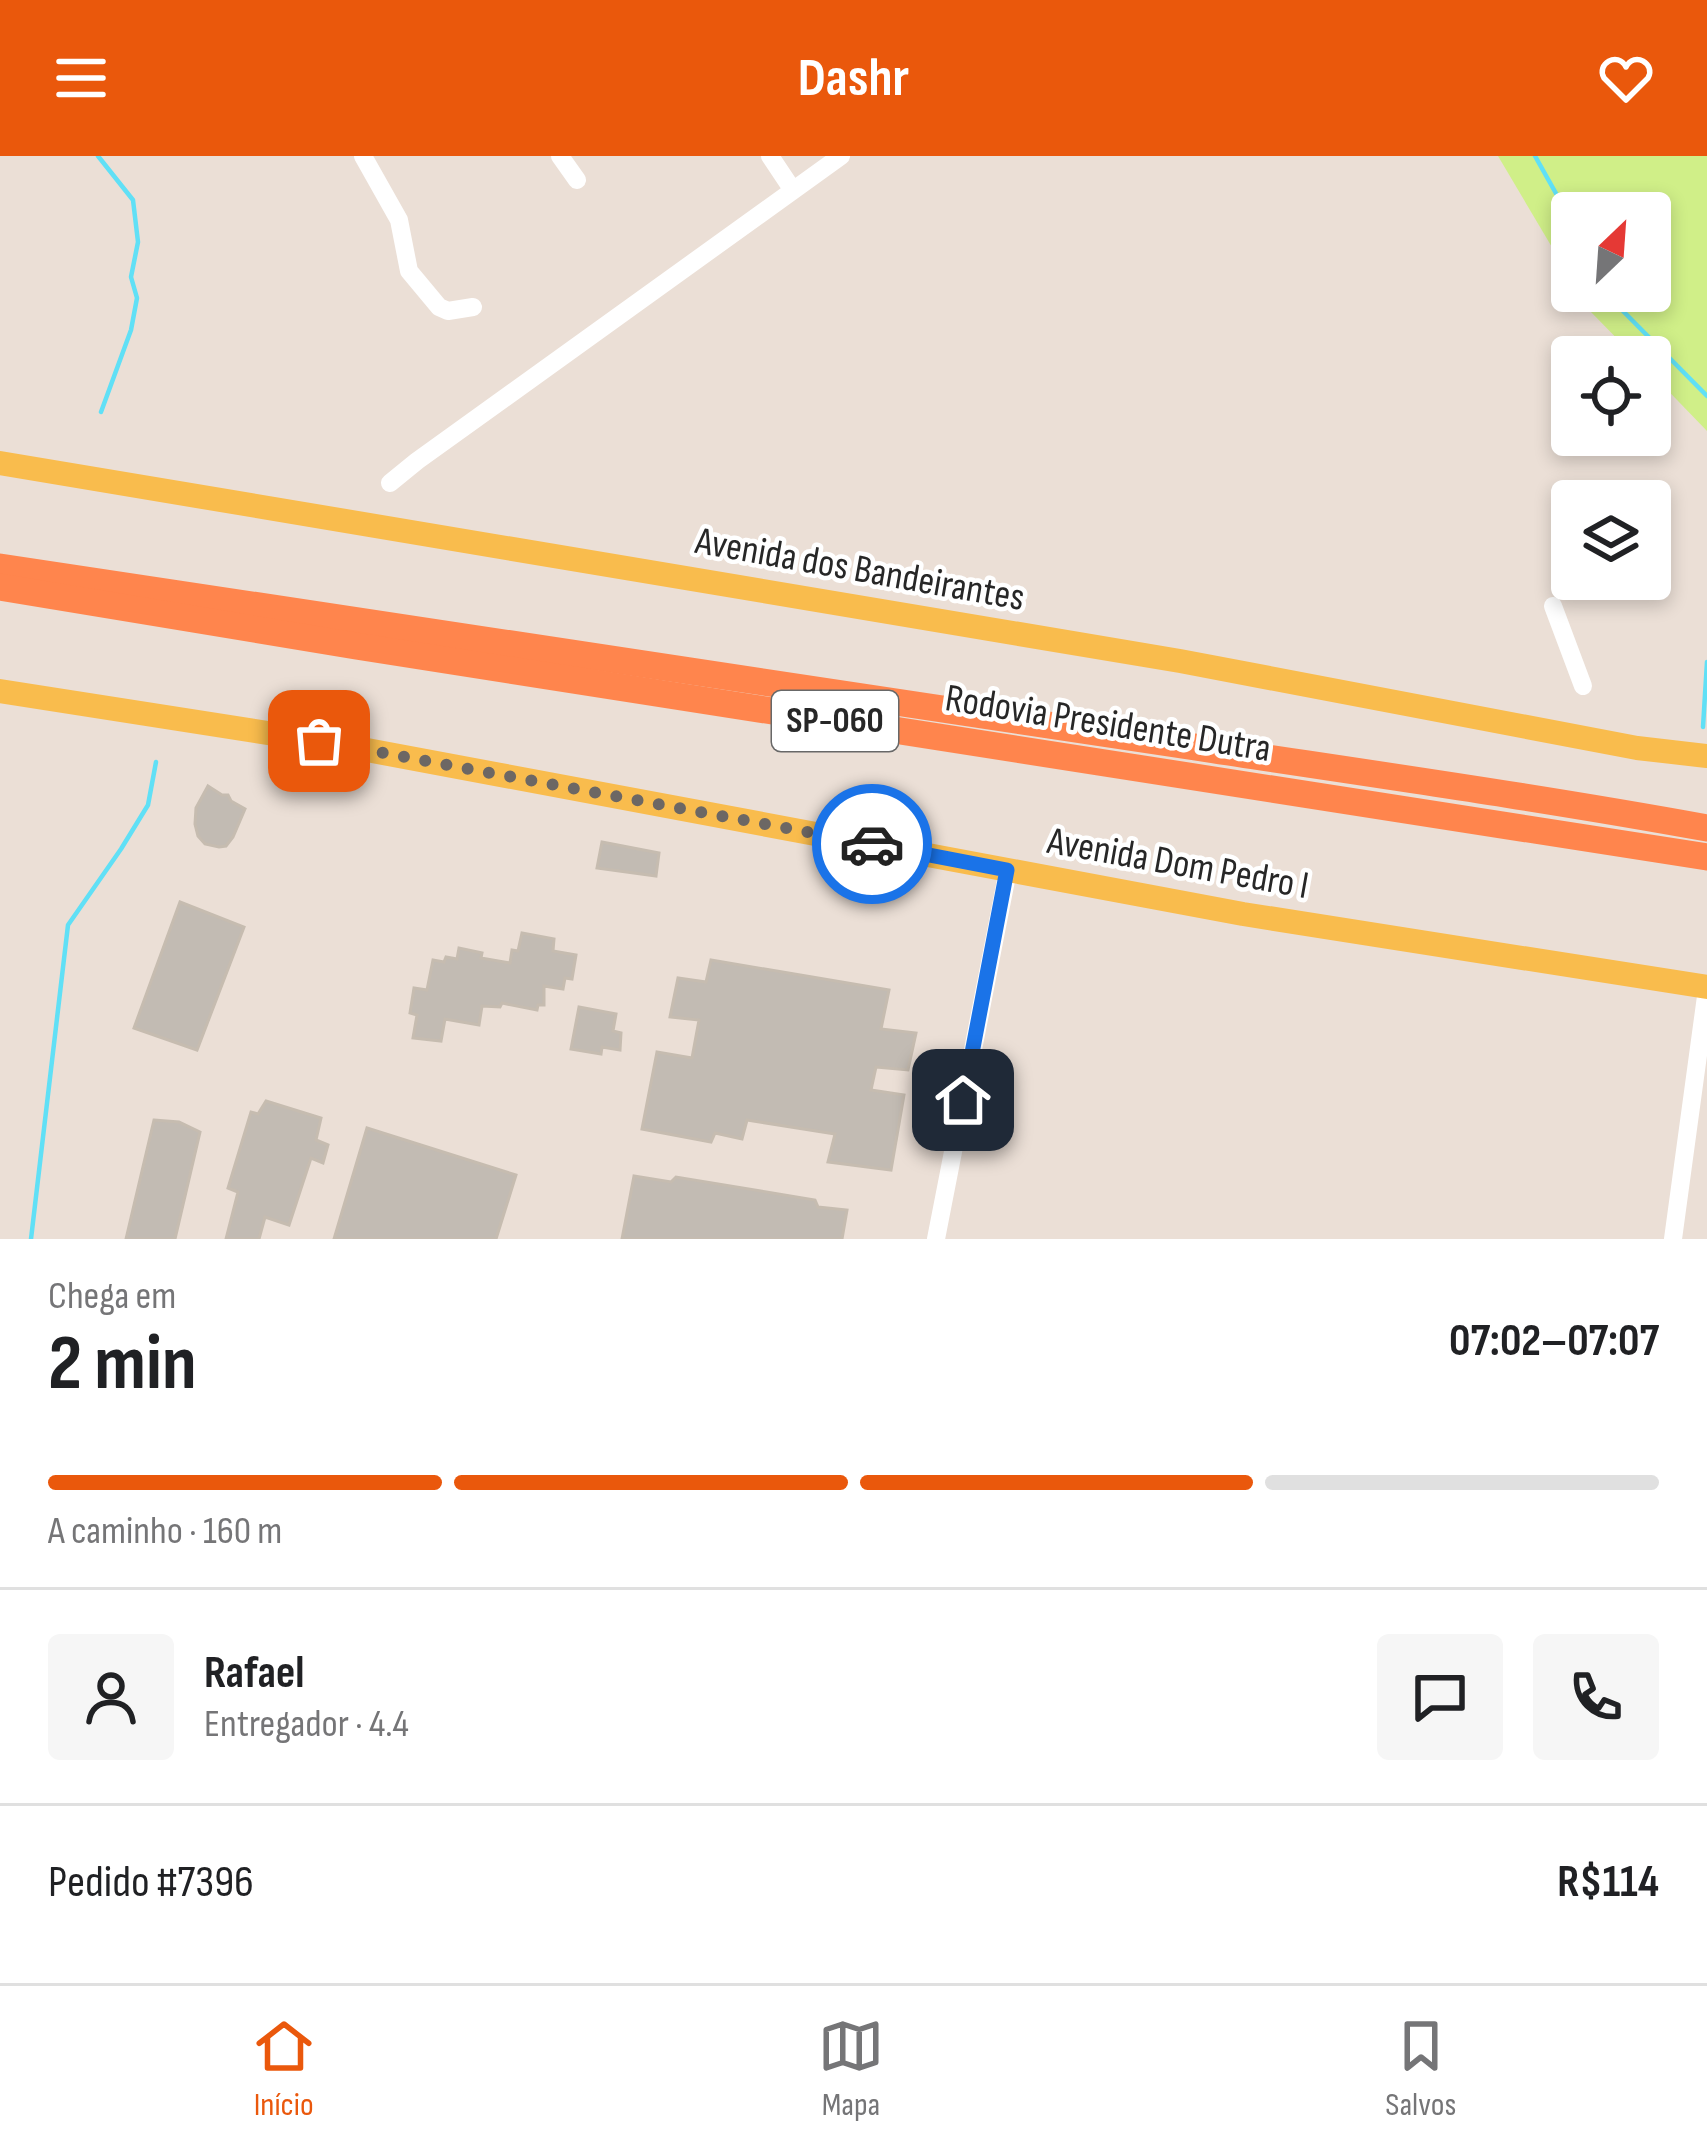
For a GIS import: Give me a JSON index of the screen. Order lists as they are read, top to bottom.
{
  "streets": {
    "highway": ["SP-060", "Rodovia Presidente Dutra"],
    "main road": ["Avenida dos Bandeirantes", "Avenida Dom Pedro I"]
  },
  "north": "top right",
  "page": {
    "header": "Dashr",
    "heading": ["2 min", "Chega em", "07:02–07:07"],
    "panel": [
      "Rafael",
      "Entregador · 4.4",
      "Pedido #7396",
      "R$114"
    ],
    "bar": "A caminho · 160 m",
    "tabs": ["Início", "Mapa", "Salvos"]
  }
}
